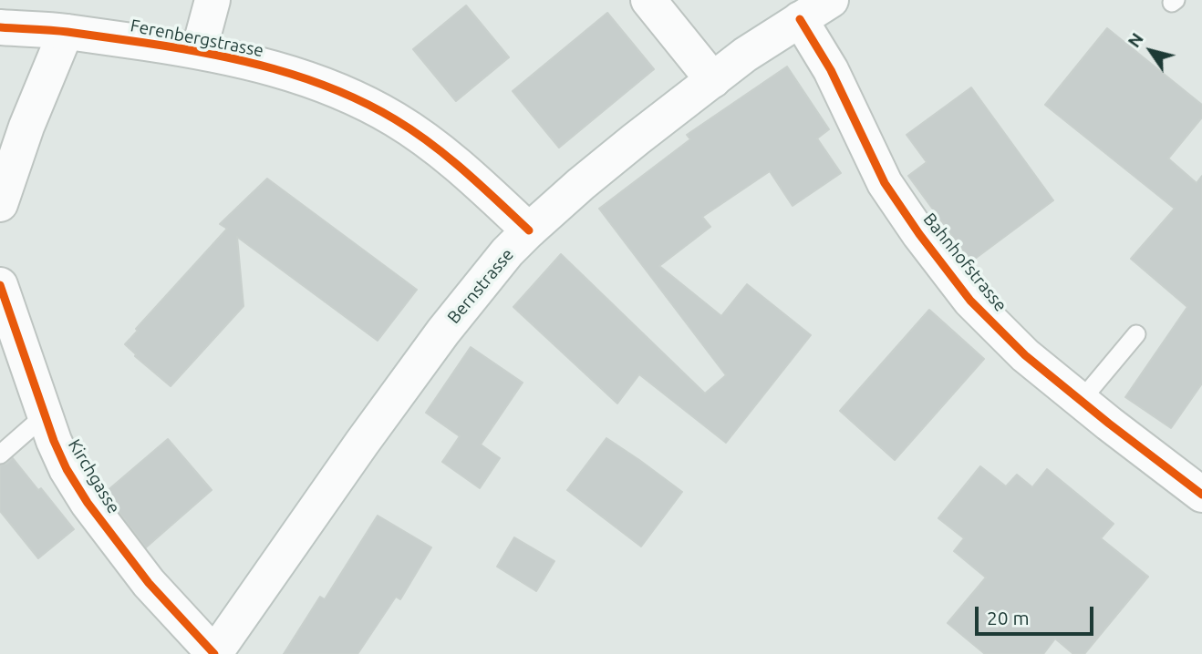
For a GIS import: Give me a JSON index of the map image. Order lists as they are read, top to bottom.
{
  "streets": {
    "street": [
      "Ferenbergstrasse",
      "Bahnhofstrasse",
      "Bernstrasse",
      "Kirchgasse"
    ]
  },
  "crossings": [
    ["Ferenbergstrasse", "Bernstrasse"],
    ["Bahnhofstrasse", "Bernstrasse"],
    ["Bernstrasse", "Kirchgasse"]
  ],
  "scale_bar": "20 m",
  "north": "top left"
}
